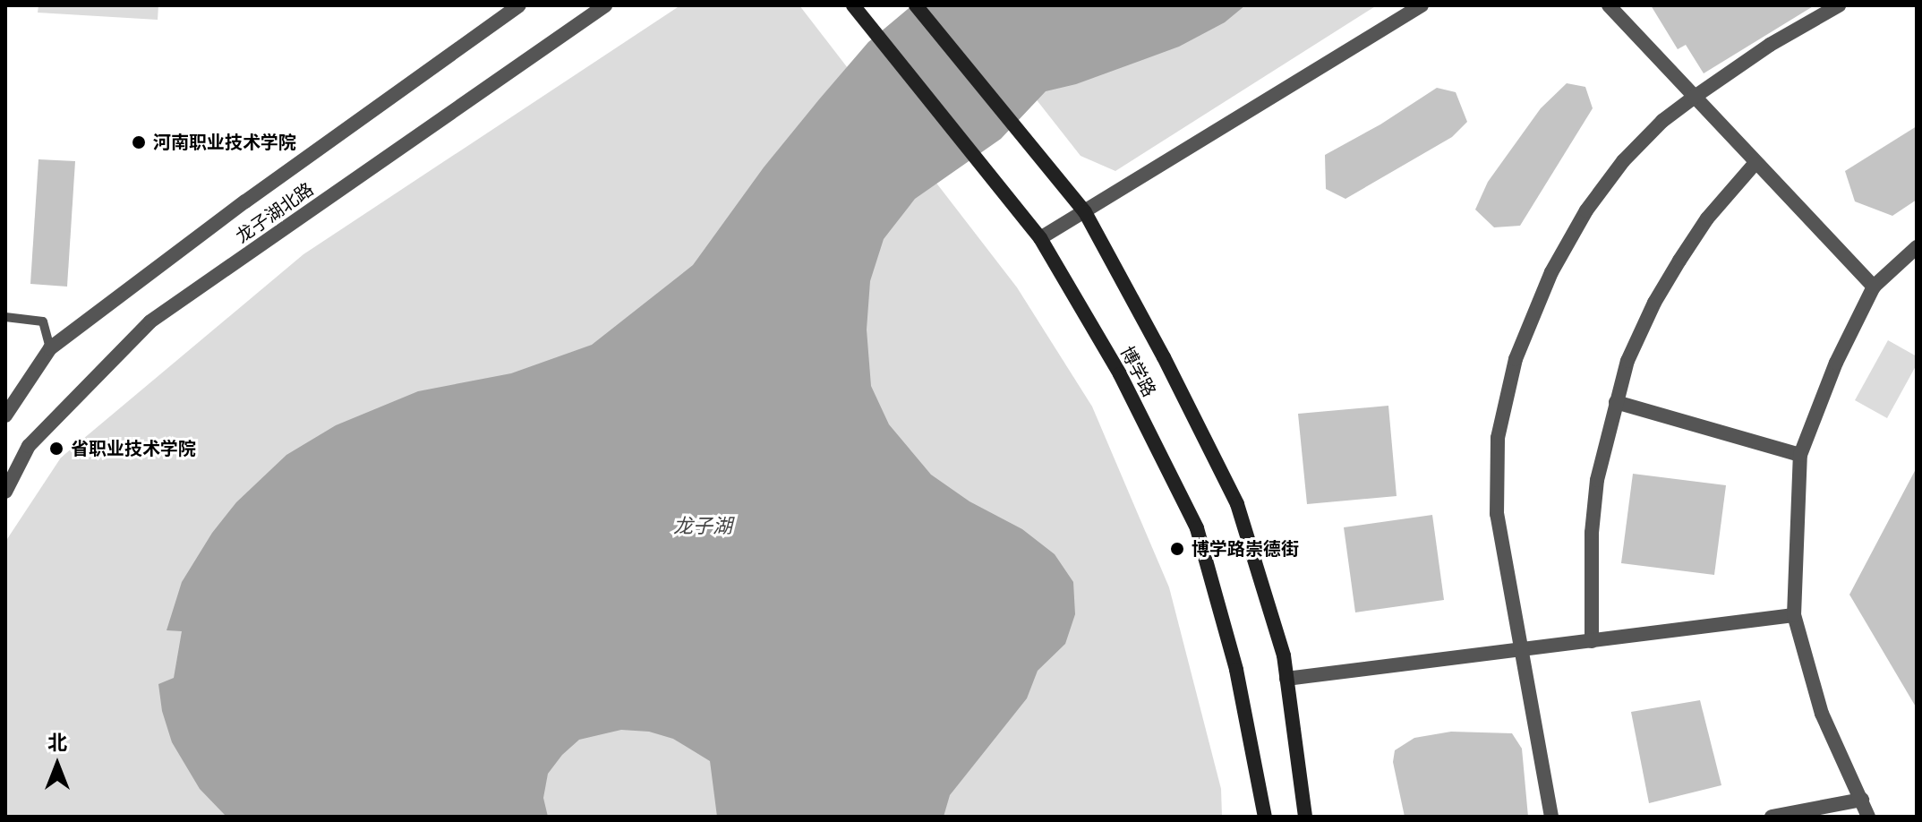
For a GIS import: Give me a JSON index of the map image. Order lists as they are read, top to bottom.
{
  "streets": {
    "main road": ["博学路"],
    "street": ["龙子湖北路"]
  },
  "water": ["龙子湖"],
  "places": ["河南职业技术学院", "省职业技术学院", "博学路崇德街"],
  "north": "top"
}
